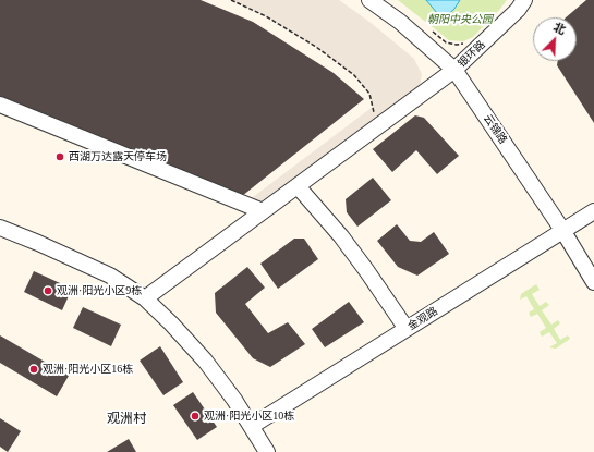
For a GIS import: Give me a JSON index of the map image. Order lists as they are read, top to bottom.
{
  "streets": {
    "street": ["银环路", "云锦路", "金观路"]
  },
  "crossings": [
    ["银环路", "云锦路"],
    ["云锦路", "金观路"]
  ],
  "districts": ["观洲村"],
  "parks": ["朝阳中央公园"],
  "places": [
    "西湖万达露天停车场",
    "观洲·阳光小区9栋",
    "观洲·阳光小区16栋",
    "观洲·阳光小区10栋"
  ],
  "north": "top right"
}
